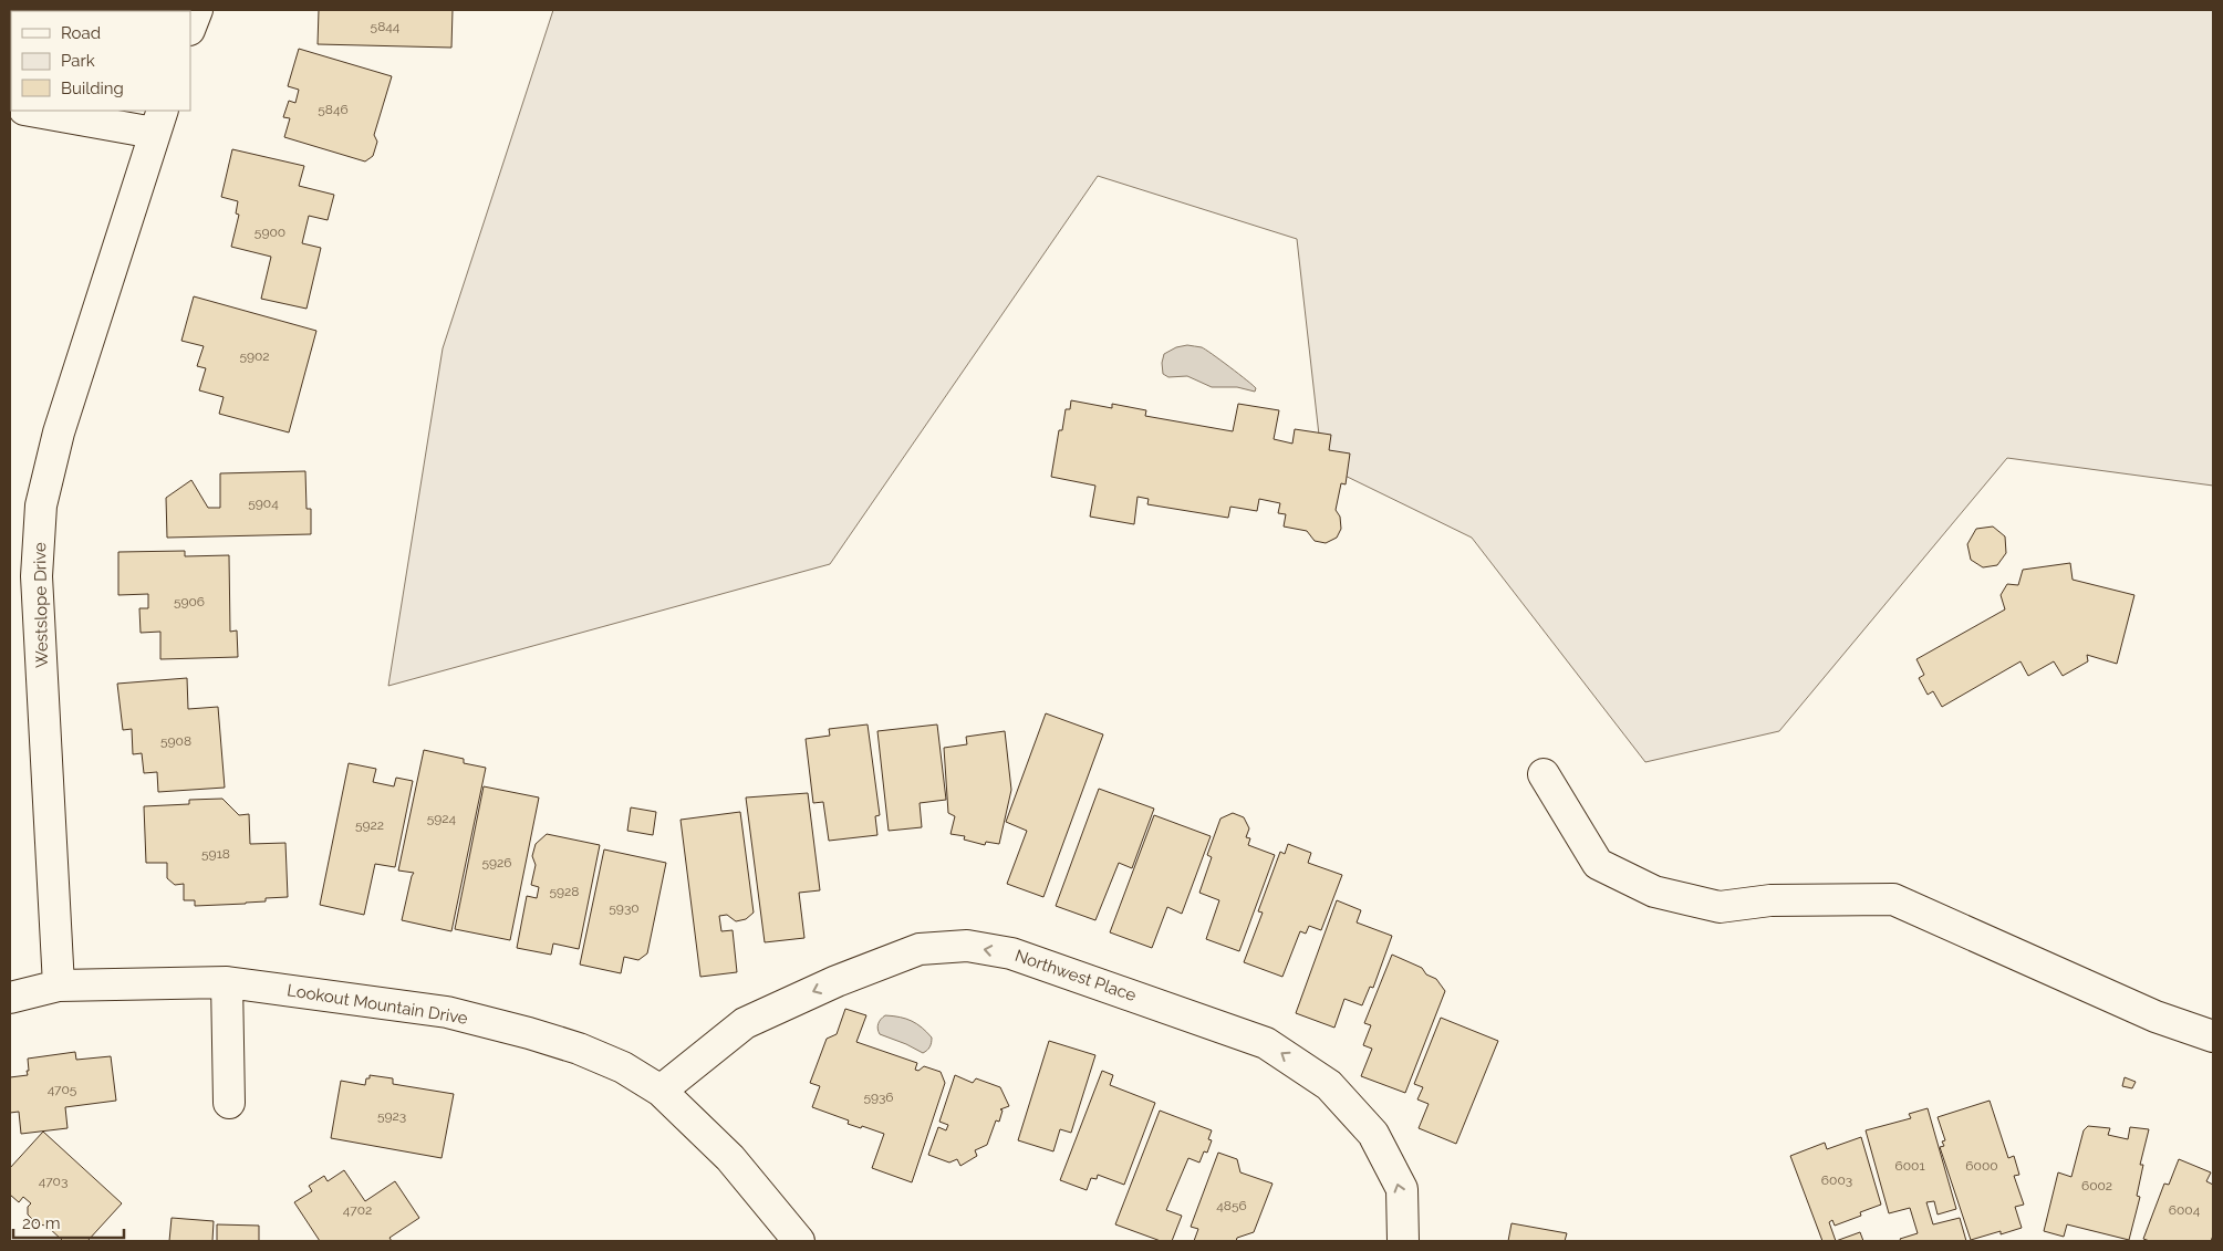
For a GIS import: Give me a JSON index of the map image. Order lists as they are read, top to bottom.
{
  "streets": {
    "street": ["Westslope Drive", "Northwest Place", "Lookout Mountain Drive"]
  },
  "crossings": [
    ["Westslope Drive", "Lookout Mountain Drive"],
    ["Northwest Place", "Lookout Mountain Drive"]
  ],
  "one_way": ["Northwest Place"],
  "house_numbers": [
    "5844",
    "5846",
    "5900",
    "5902",
    "5904",
    "5906",
    "5908",
    "5924",
    "5922",
    "5918",
    "5926",
    "5928",
    "5930",
    "4705",
    "5936",
    "5923",
    "6001",
    "6000",
    "6003",
    "4703",
    "6002",
    "4856",
    "4702",
    "6004"
  ],
  "legend": ["Road", "Park", "Building"],
  "scale_bar": "20 m"
}
